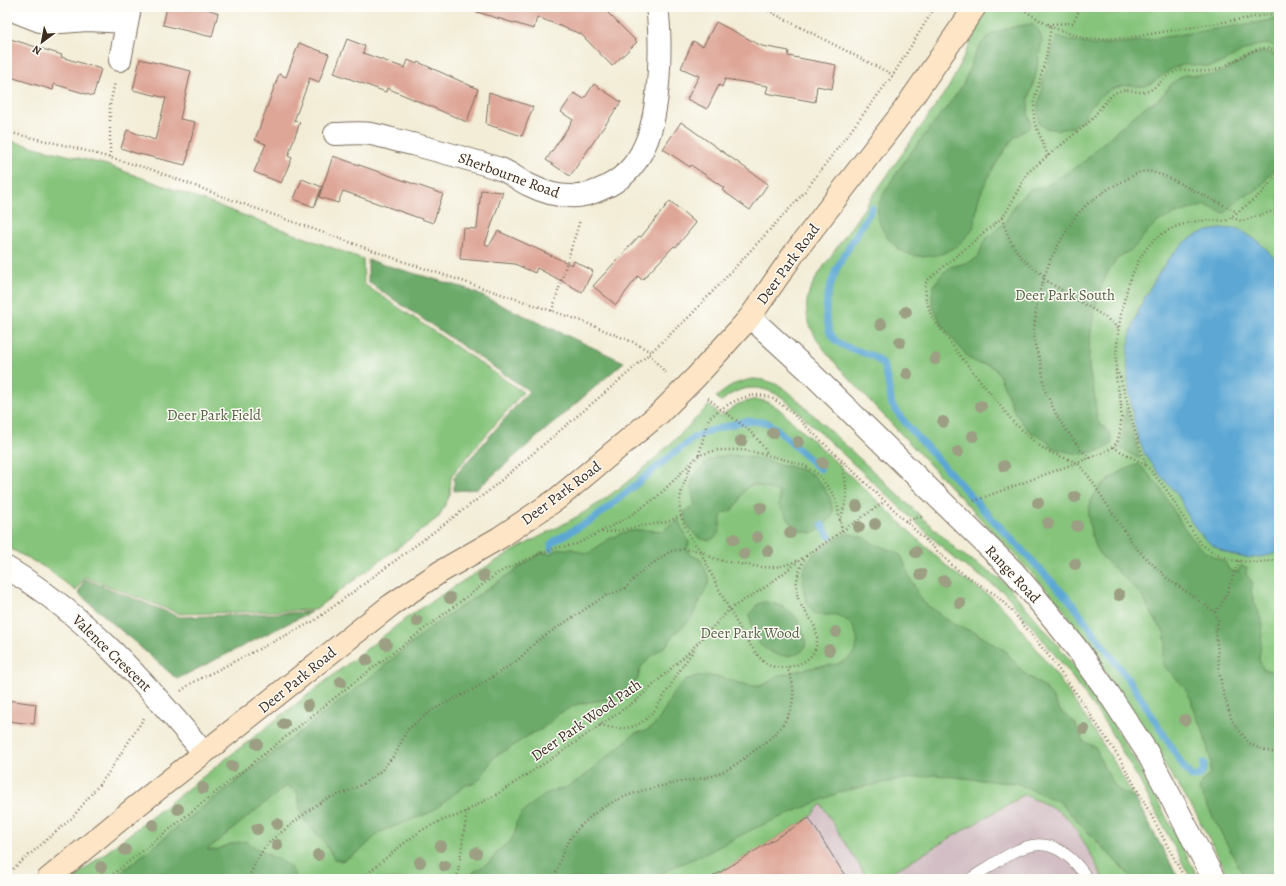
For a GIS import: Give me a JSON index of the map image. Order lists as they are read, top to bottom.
{
  "streets": {
    "street": [
      "Sherbourne Road",
      "Deer Park Road",
      "Range Road",
      "Valence Crescent"
    ],
    "path": ["Deer Park Wood Path"]
  },
  "crossings": [
    ["Deer Park Road", "Range Road"],
    ["Deer Park Road", "Valence Crescent"]
  ],
  "parks": ["Deer Park South", "Deer Park Field", "Deer Park Wood"],
  "north": "bottom left"
}
